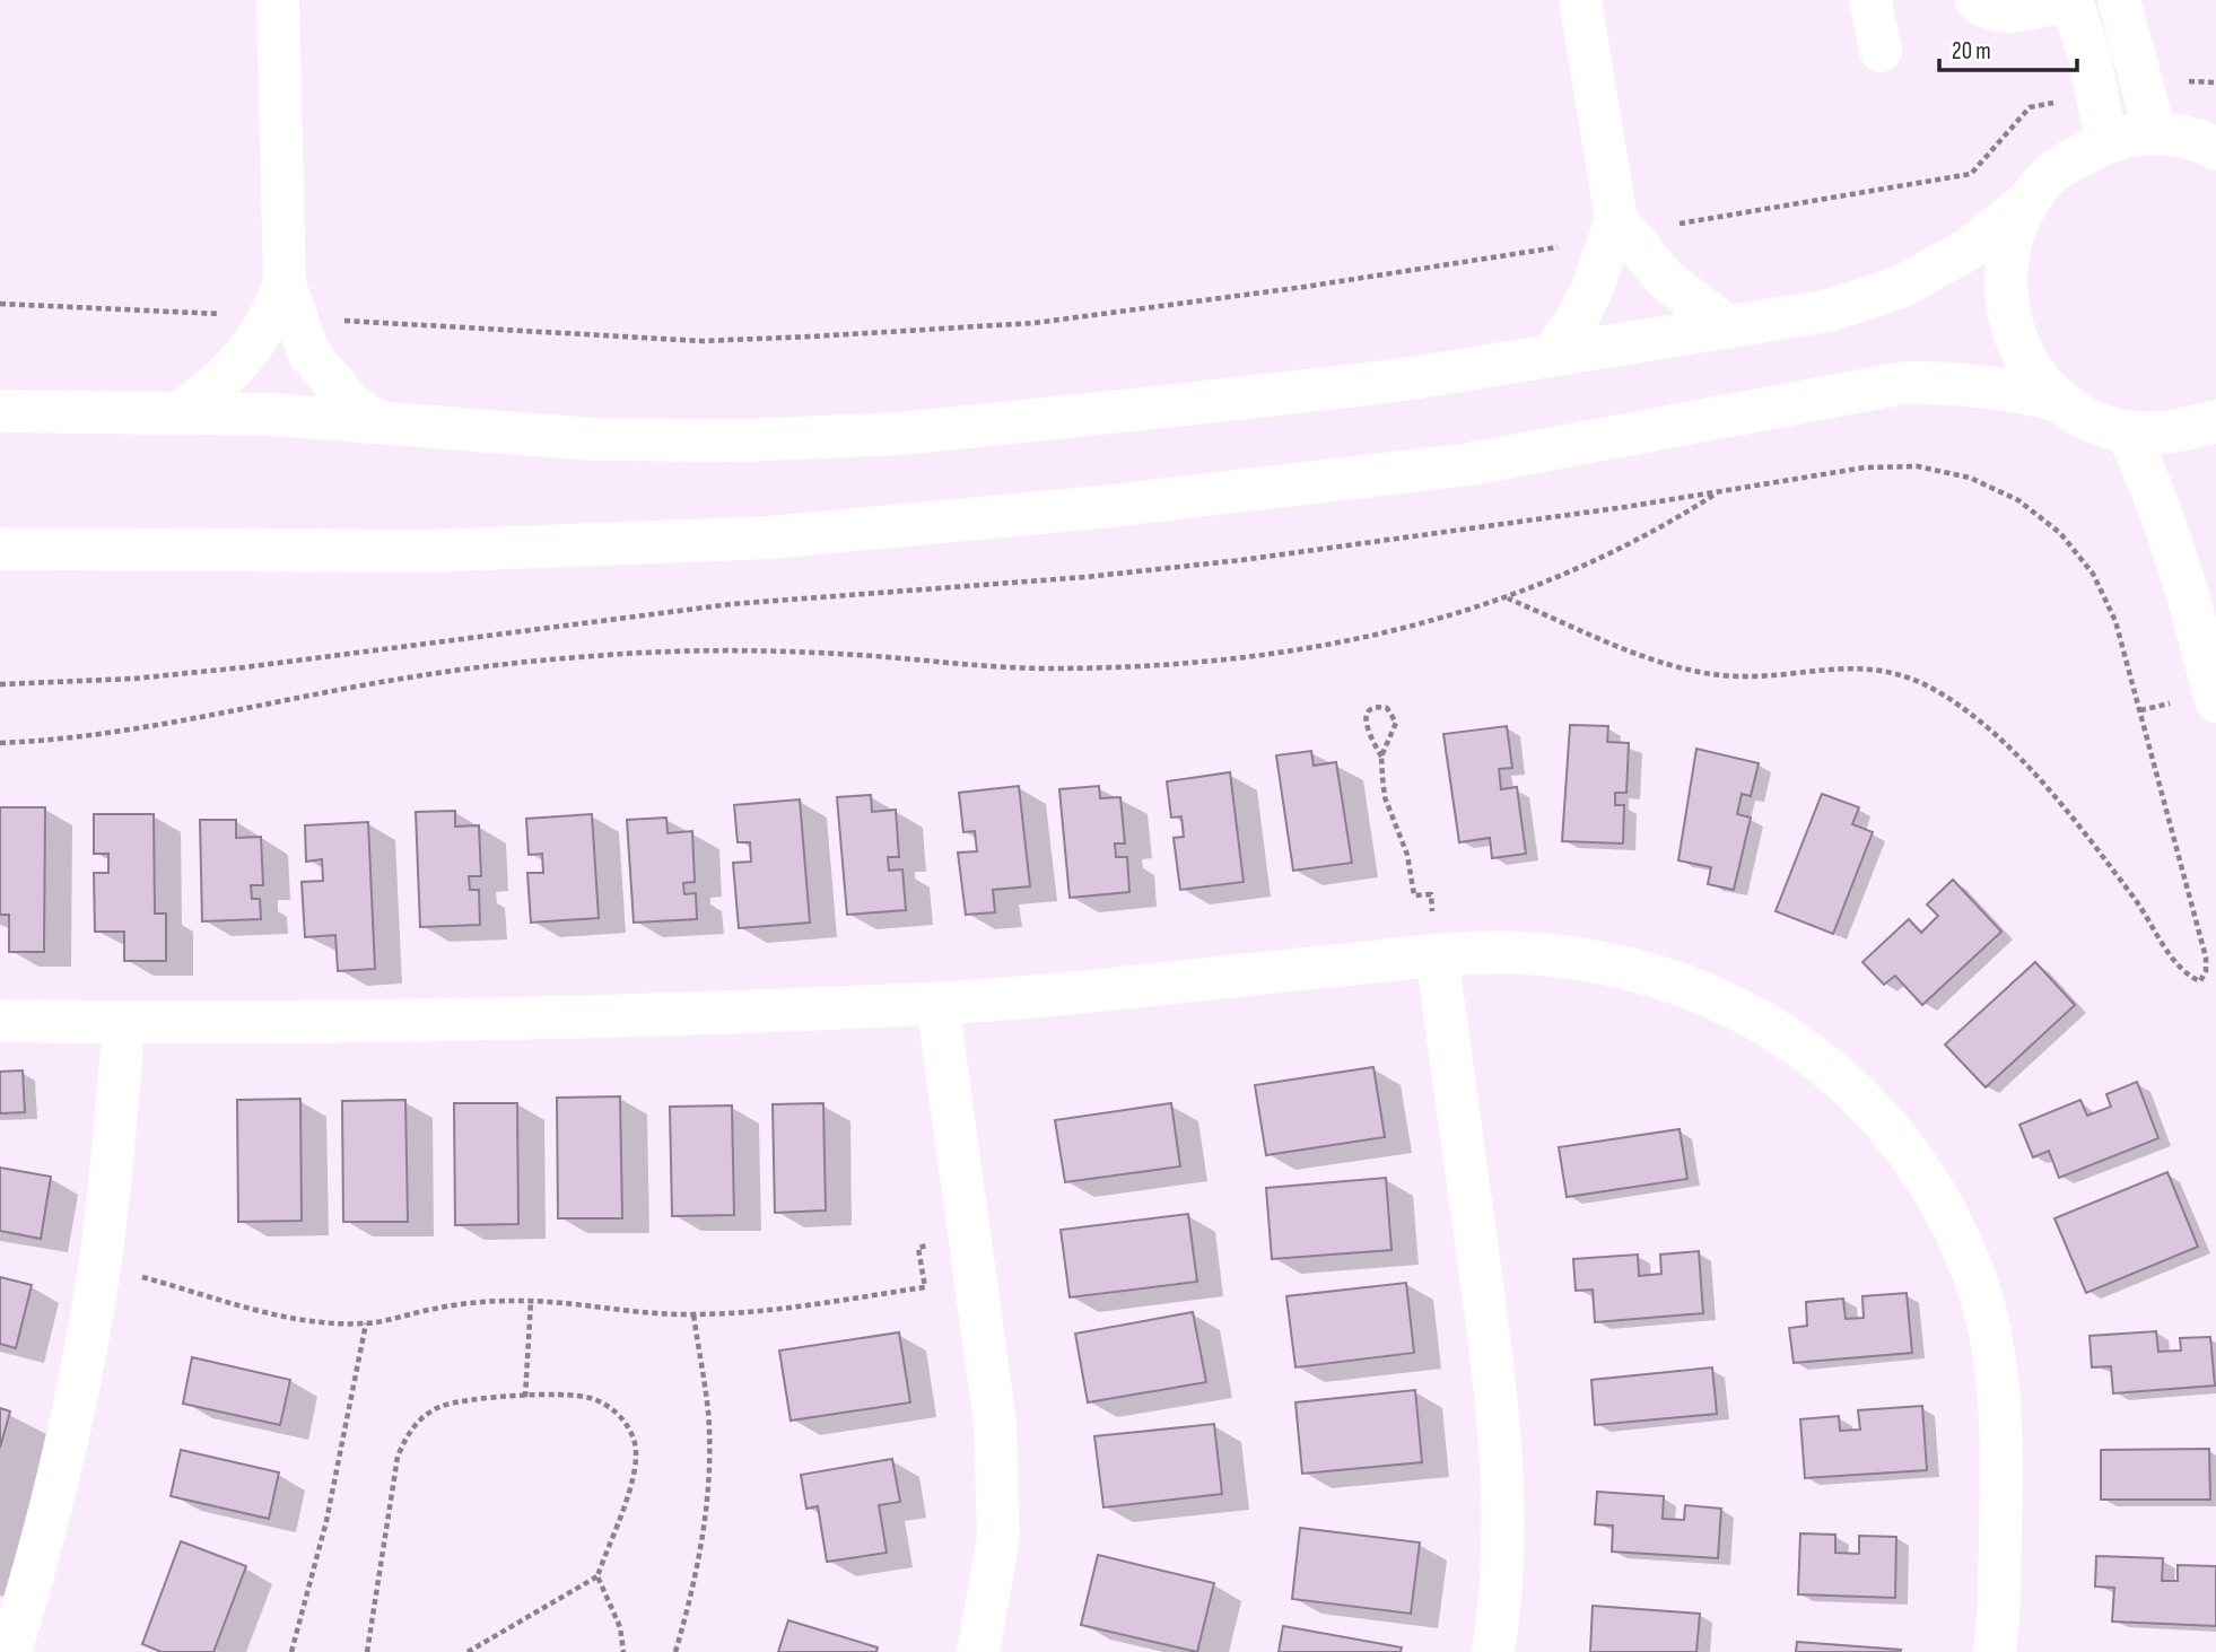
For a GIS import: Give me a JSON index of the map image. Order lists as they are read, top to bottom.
{
  "scale_bar": "20 m"
}
